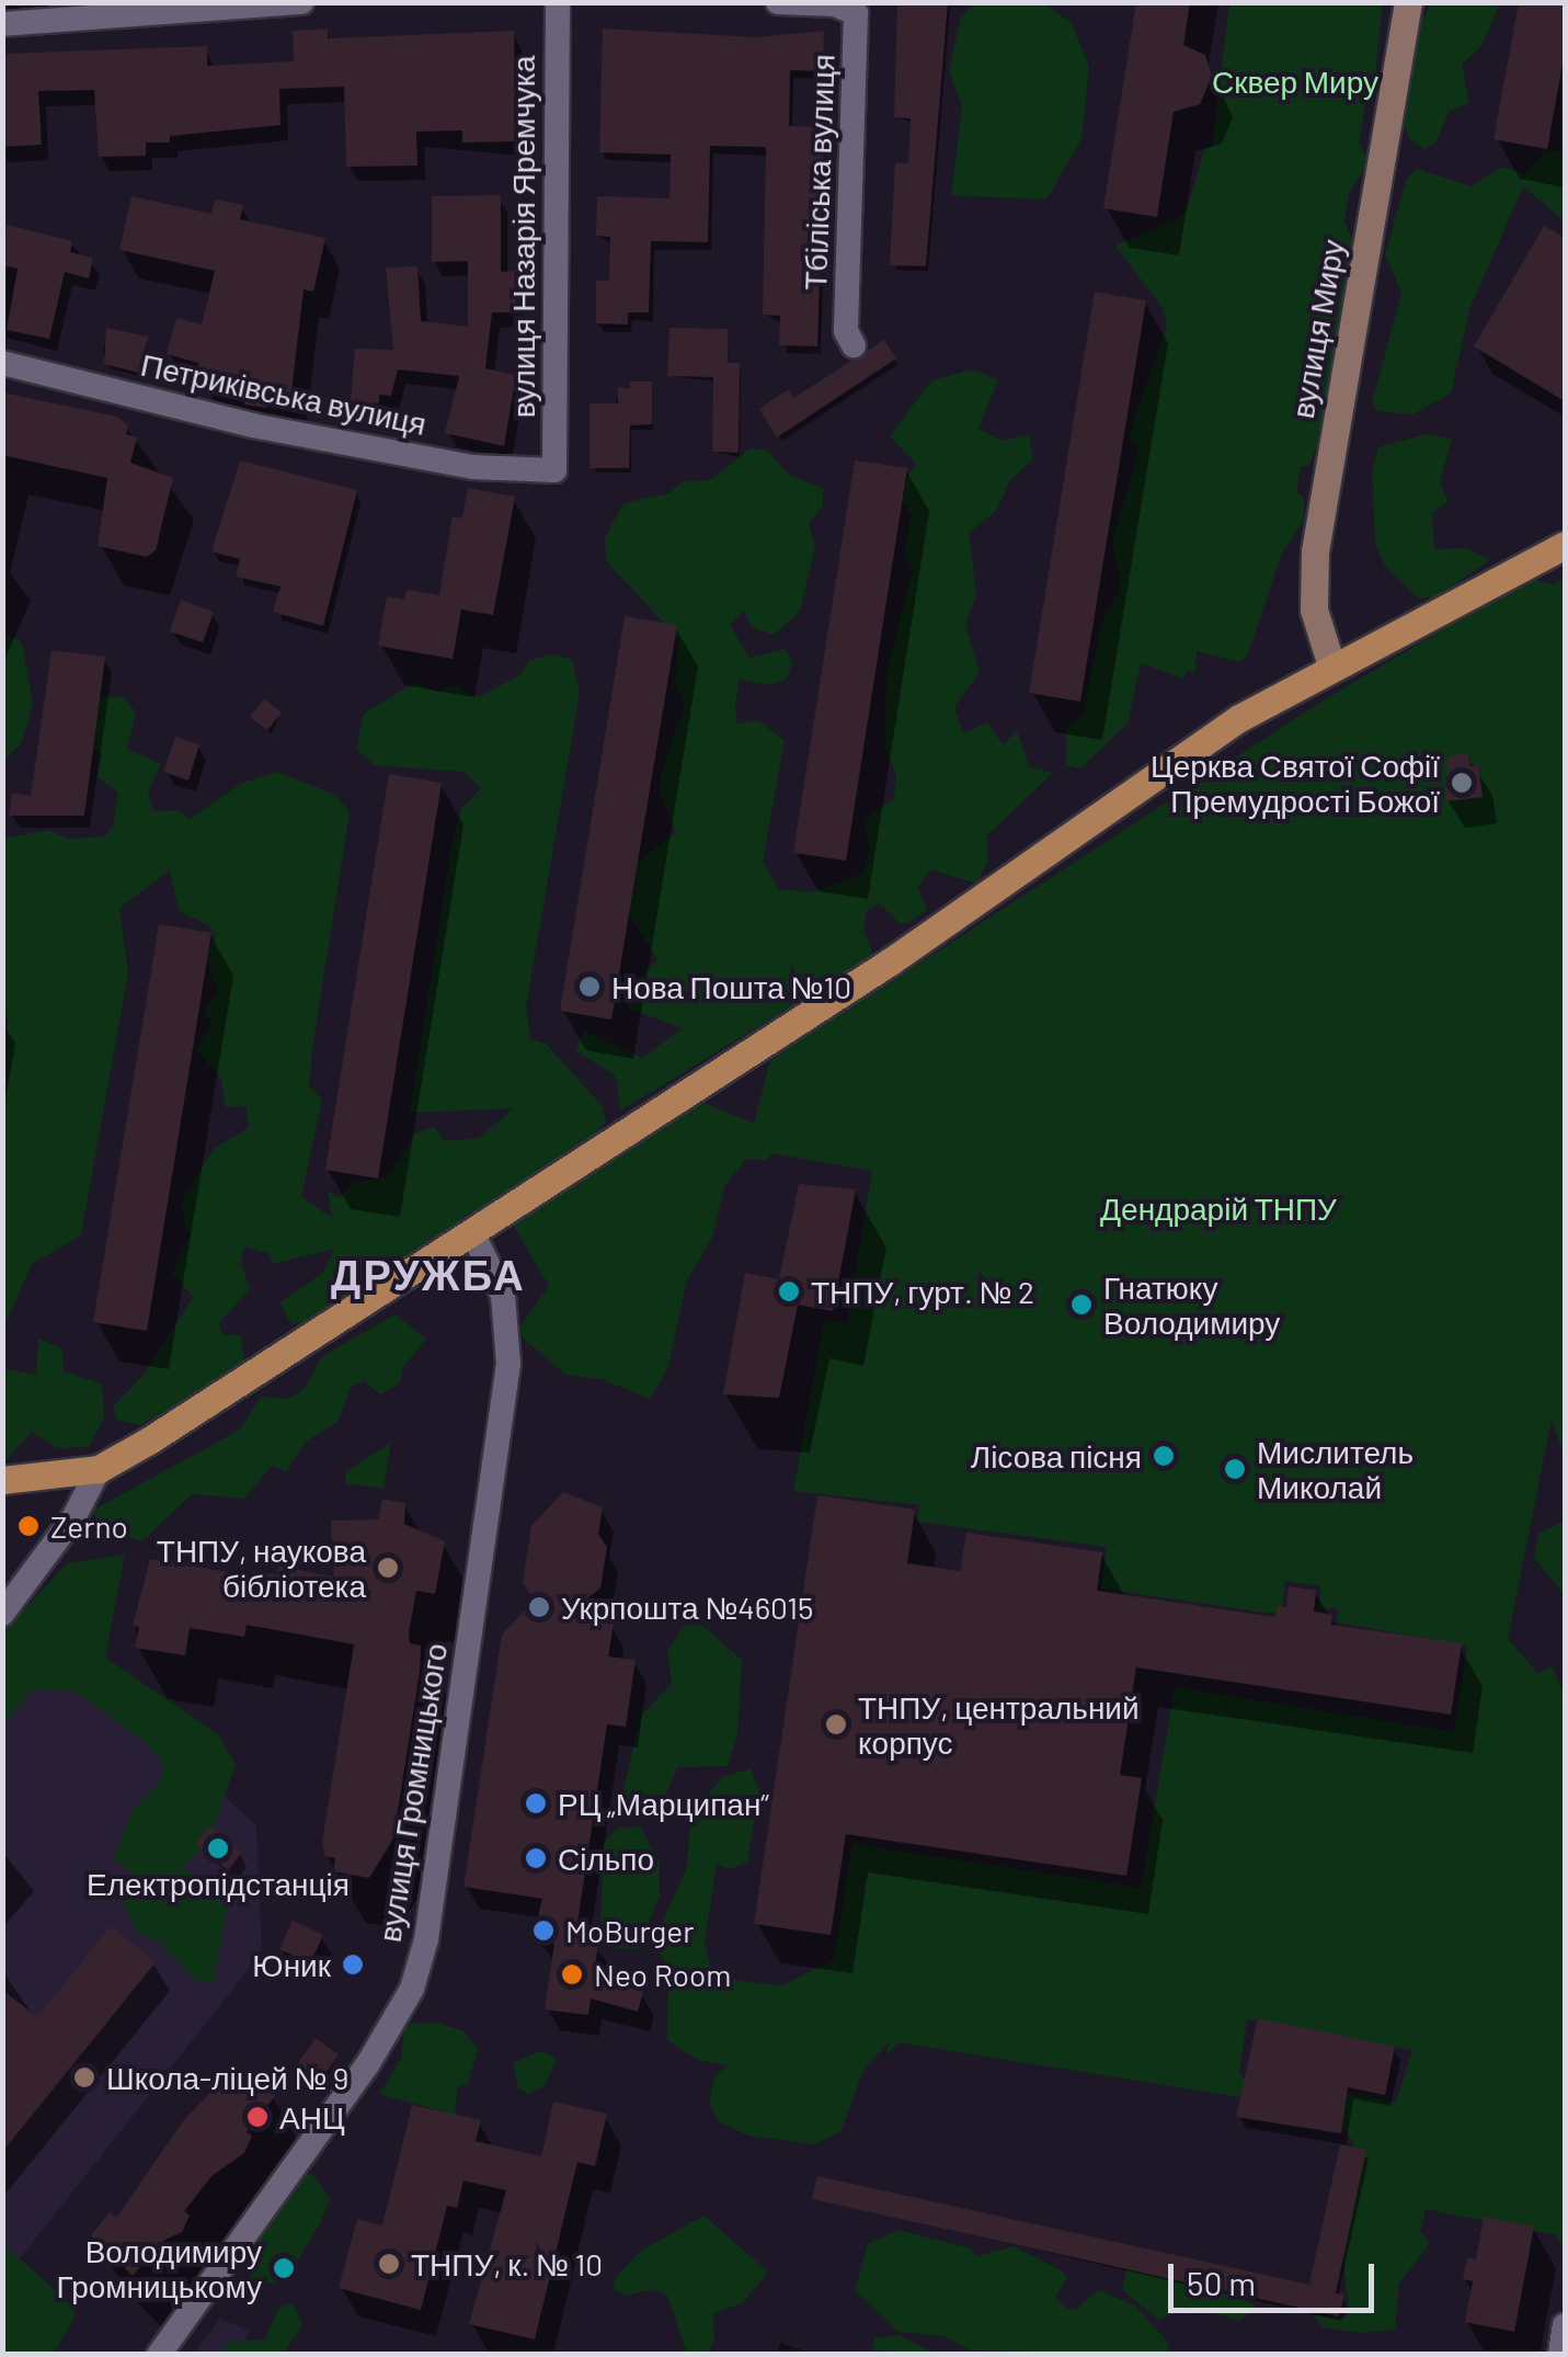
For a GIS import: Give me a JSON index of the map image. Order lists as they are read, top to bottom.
{
  "streets": {
    "main road": ["вулиця Миру"],
    "street": [
      "Тбіліська вулиця",
      "вулиця Назарія Яремчука",
      "Петриківська вулиця",
      "вулиця Громницького"
    ]
  },
  "crossings": [
    ["вулиця Назарія Яремчука", "Петриківська вулиця"]
  ],
  "districts": ["ДРУЖБА"],
  "parks": ["Сквер Миру", "Дендрарій ТНПУ"],
  "places": [
    "Церква Святої Софії Премудрості Божої",
    "Нова Пошта №10",
    "ТНПУ, гурт. № 2",
    "Гнатюку Володимиру",
    "Лісова пісня",
    "Мислитель Миколай",
    "Zerno",
    "ТНПУ, наукова бібліотека",
    "Укрпошта №46015",
    "ТНПУ, центральний корпус",
    "РЦ „Марципан“",
    "Електропідстанція",
    "Сільпо",
    "MoBurger",
    "Юник",
    "Neo Room",
    "Школа-ліцей № 9",
    "АНЦ",
    "ТНПУ, к. № 10",
    "Володимиру Громницькому"
  ],
  "scale_bar": "50 m"
}
